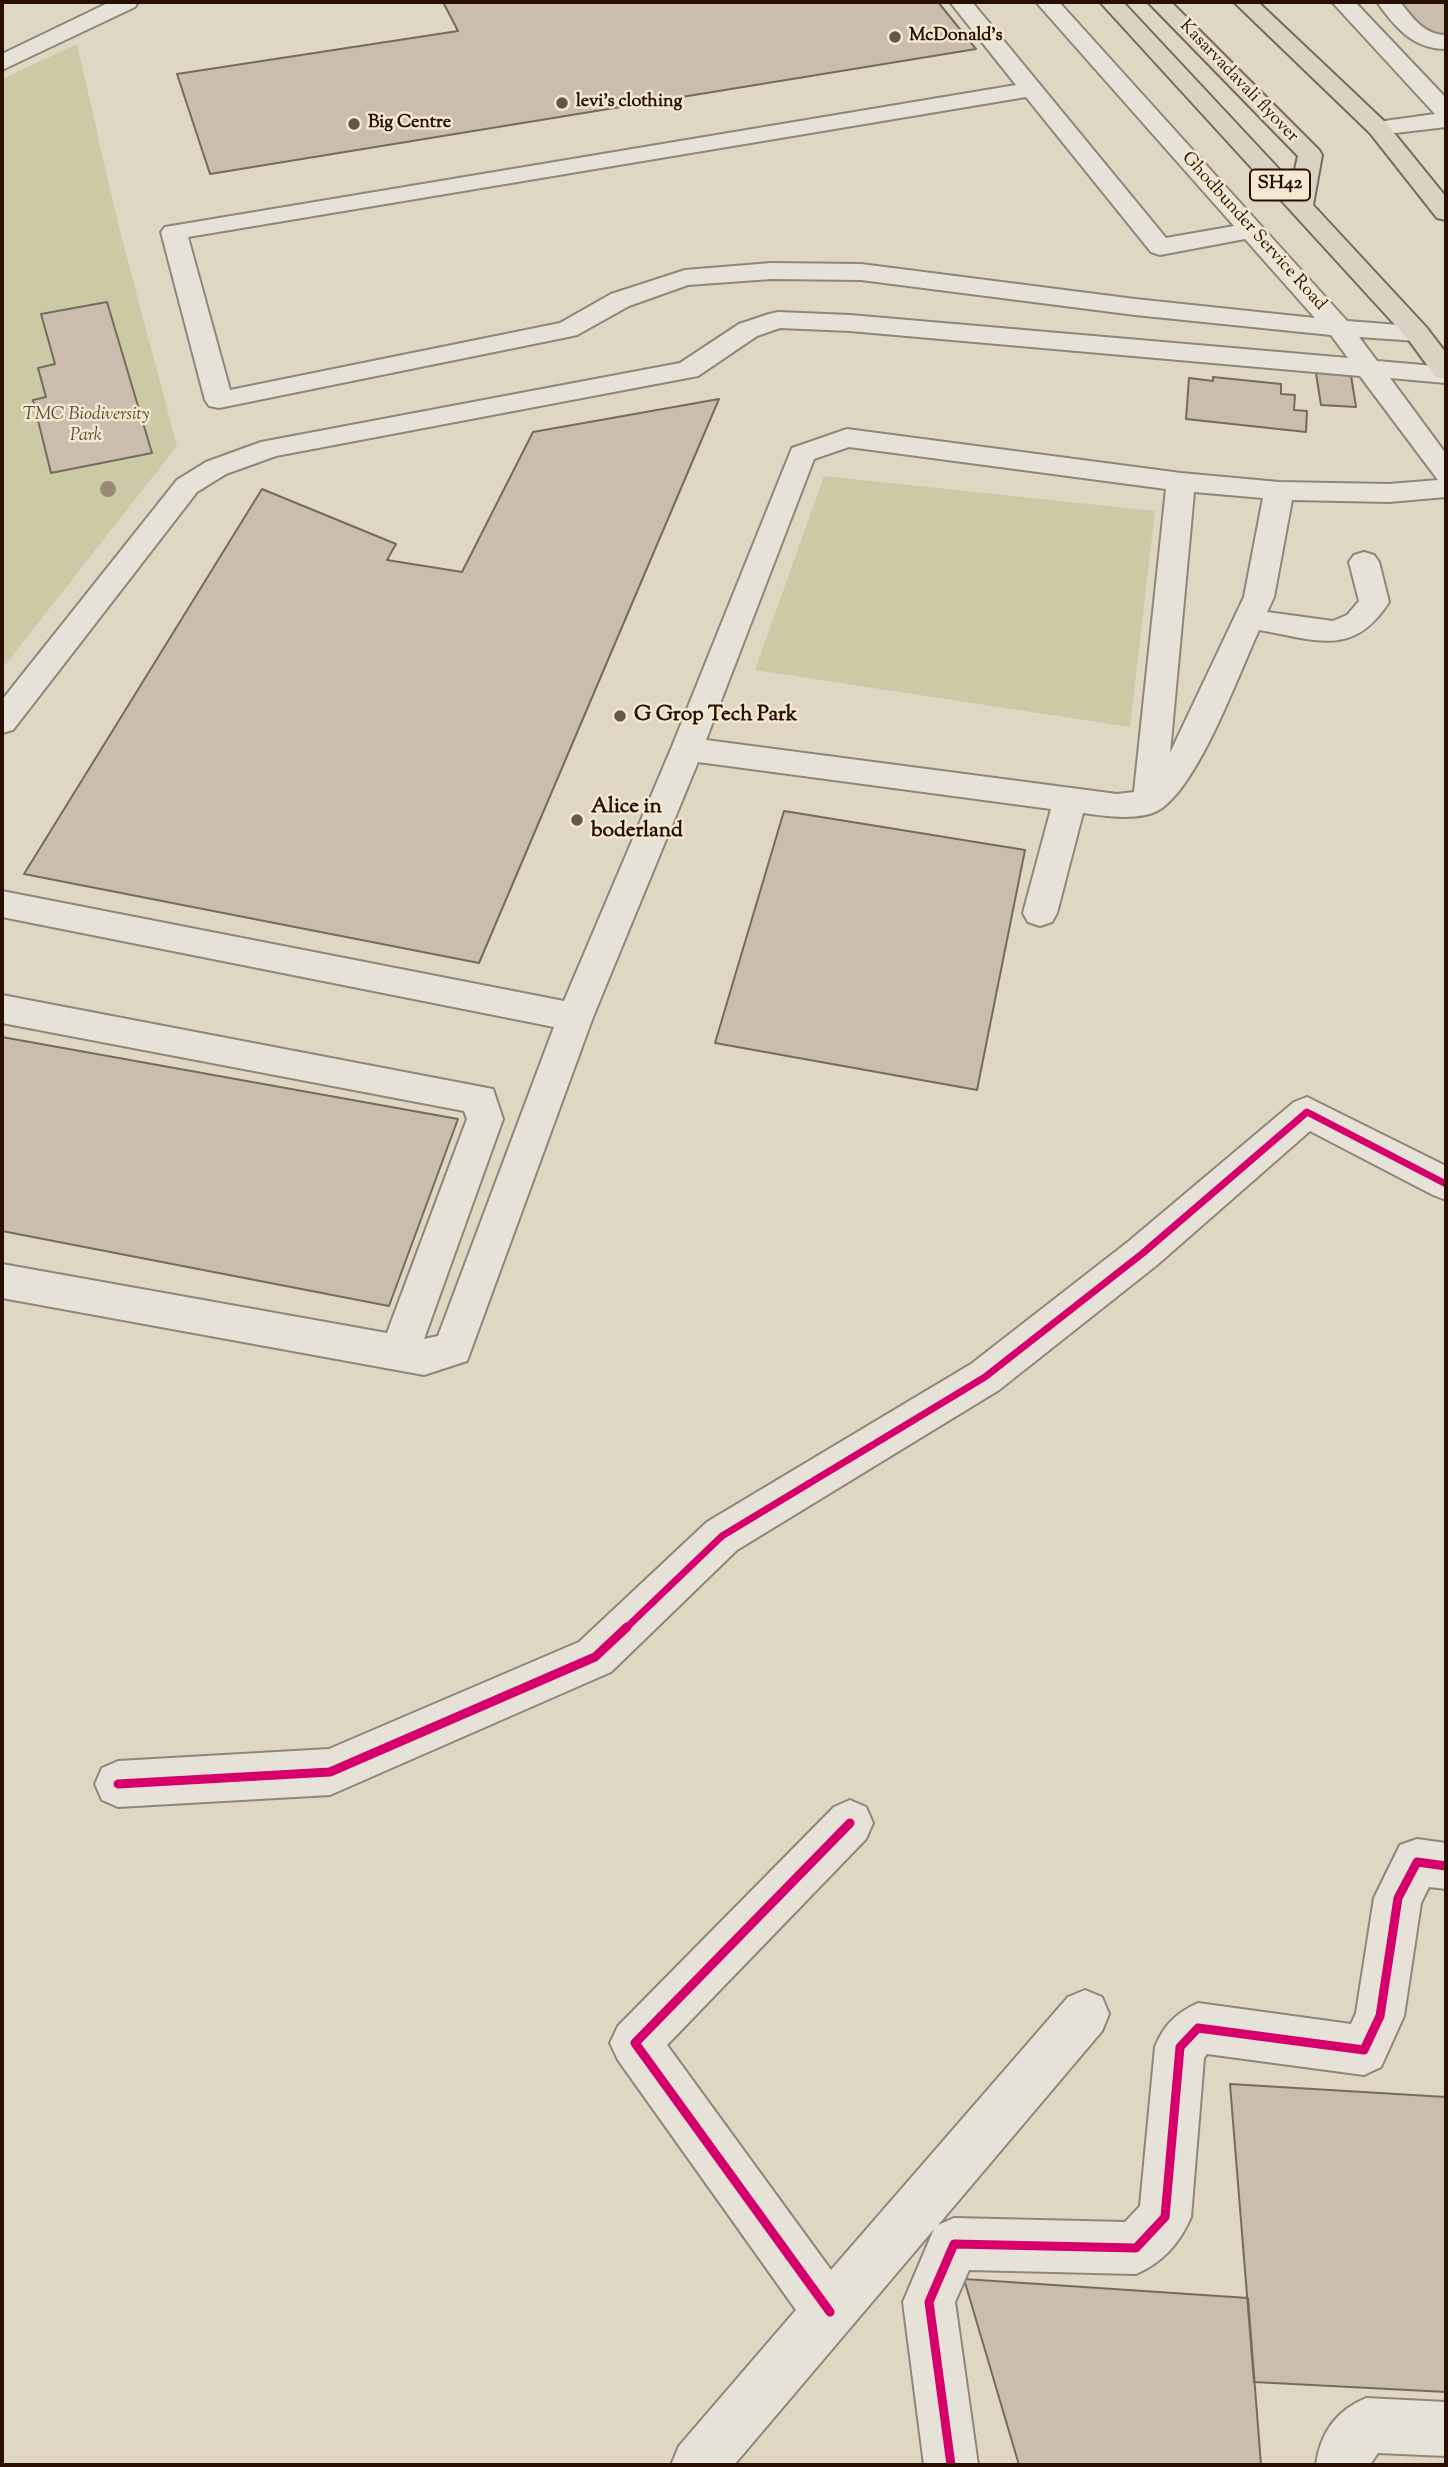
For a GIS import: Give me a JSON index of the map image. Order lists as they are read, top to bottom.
{
  "streets": {
    "main road": ["Kasarvadavali flyover", "SH42"],
    "street": ["Ghodbunder Service Road"]
  },
  "crossings": [
    ["Kasarvadavali flyover", "SH42"]
  ],
  "parks": ["TMC Biodiversity Park"],
  "places": [
    "McDonald's",
    "levi's clothing",
    "Big Centre",
    "G Grop Tech Park",
    "Alice in boderland"
  ]
}
